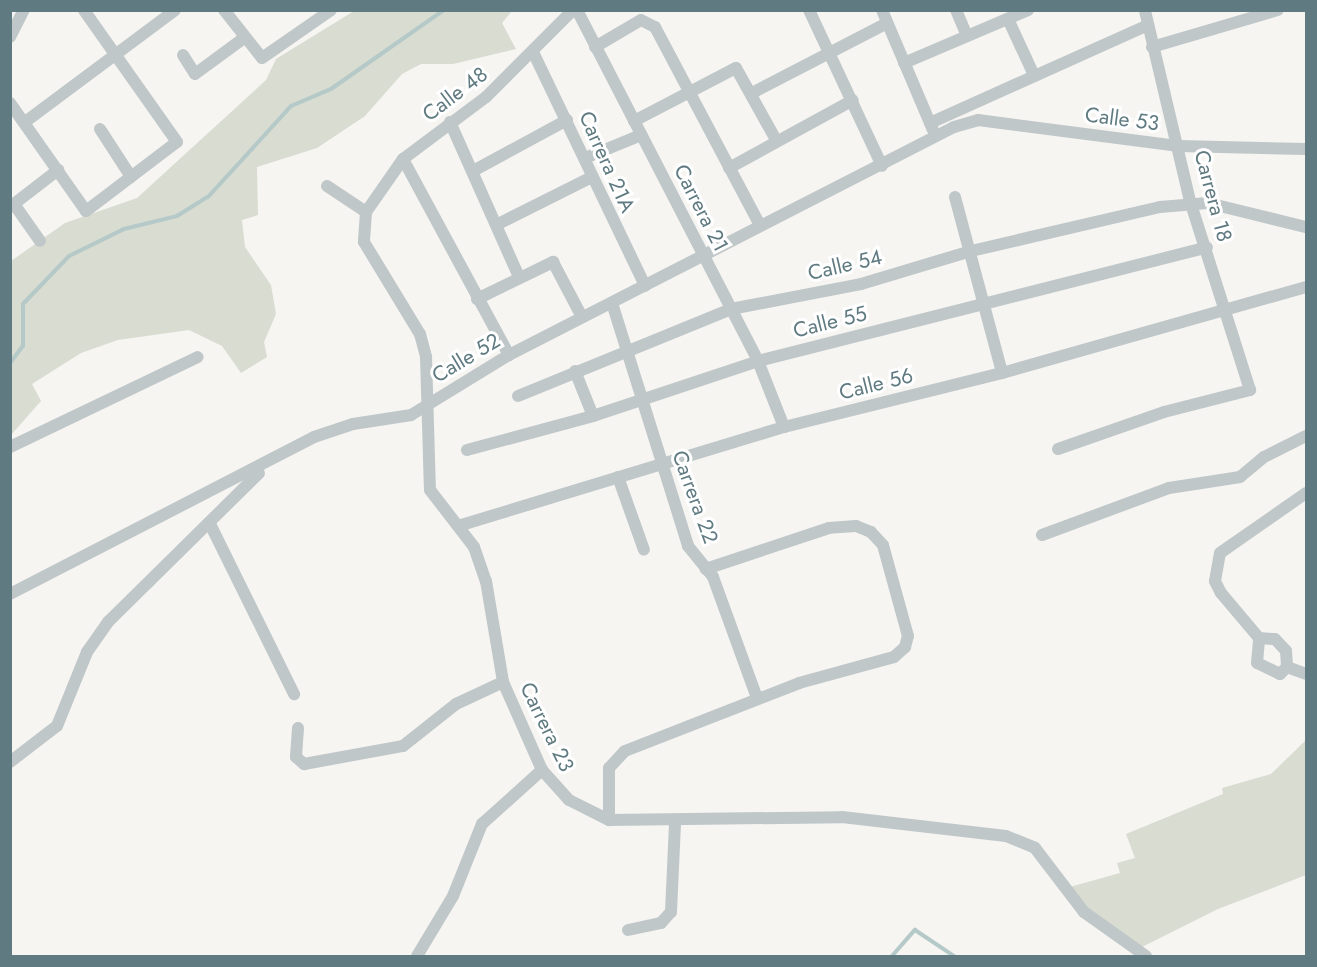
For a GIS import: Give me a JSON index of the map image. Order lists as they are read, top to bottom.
{
  "streets": {
    "street": [
      "Calle 48",
      "Calle 53",
      "Carrera 21A",
      "Carrera 18",
      "Carrera 21",
      "Calle 54",
      "Calle 55",
      "Calle 52",
      "Calle 56",
      "Carrera 22",
      "Carrera 23"
    ]
  },
  "crossings": [
    ["Calle 48", "Carrera 21A"],
    ["Calle 48", "Carrera 21"],
    ["Calle 48", "Carrera 23"],
    ["Calle 53", "Carrera 18"],
    ["Calle 53", "Calle 52"],
    ["Carrera 21A", "Calle 52"],
    ["Carrera 18", "Calle 54"],
    ["Carrera 18", "Calle 55"],
    ["Carrera 18", "Calle 56"],
    ["Carrera 21", "Calle 54"],
    ["Carrera 21", "Calle 55"],
    ["Carrera 21", "Calle 52"],
    ["Carrera 21", "Calle 56"],
    ["Calle 54", "Carrera 22"],
    ["Calle 55", "Carrera 22"],
    ["Calle 52", "Carrera 22"],
    ["Calle 52", "Carrera 23"],
    ["Calle 56", "Carrera 22"],
    ["Calle 56", "Carrera 23"]
  ]
}
